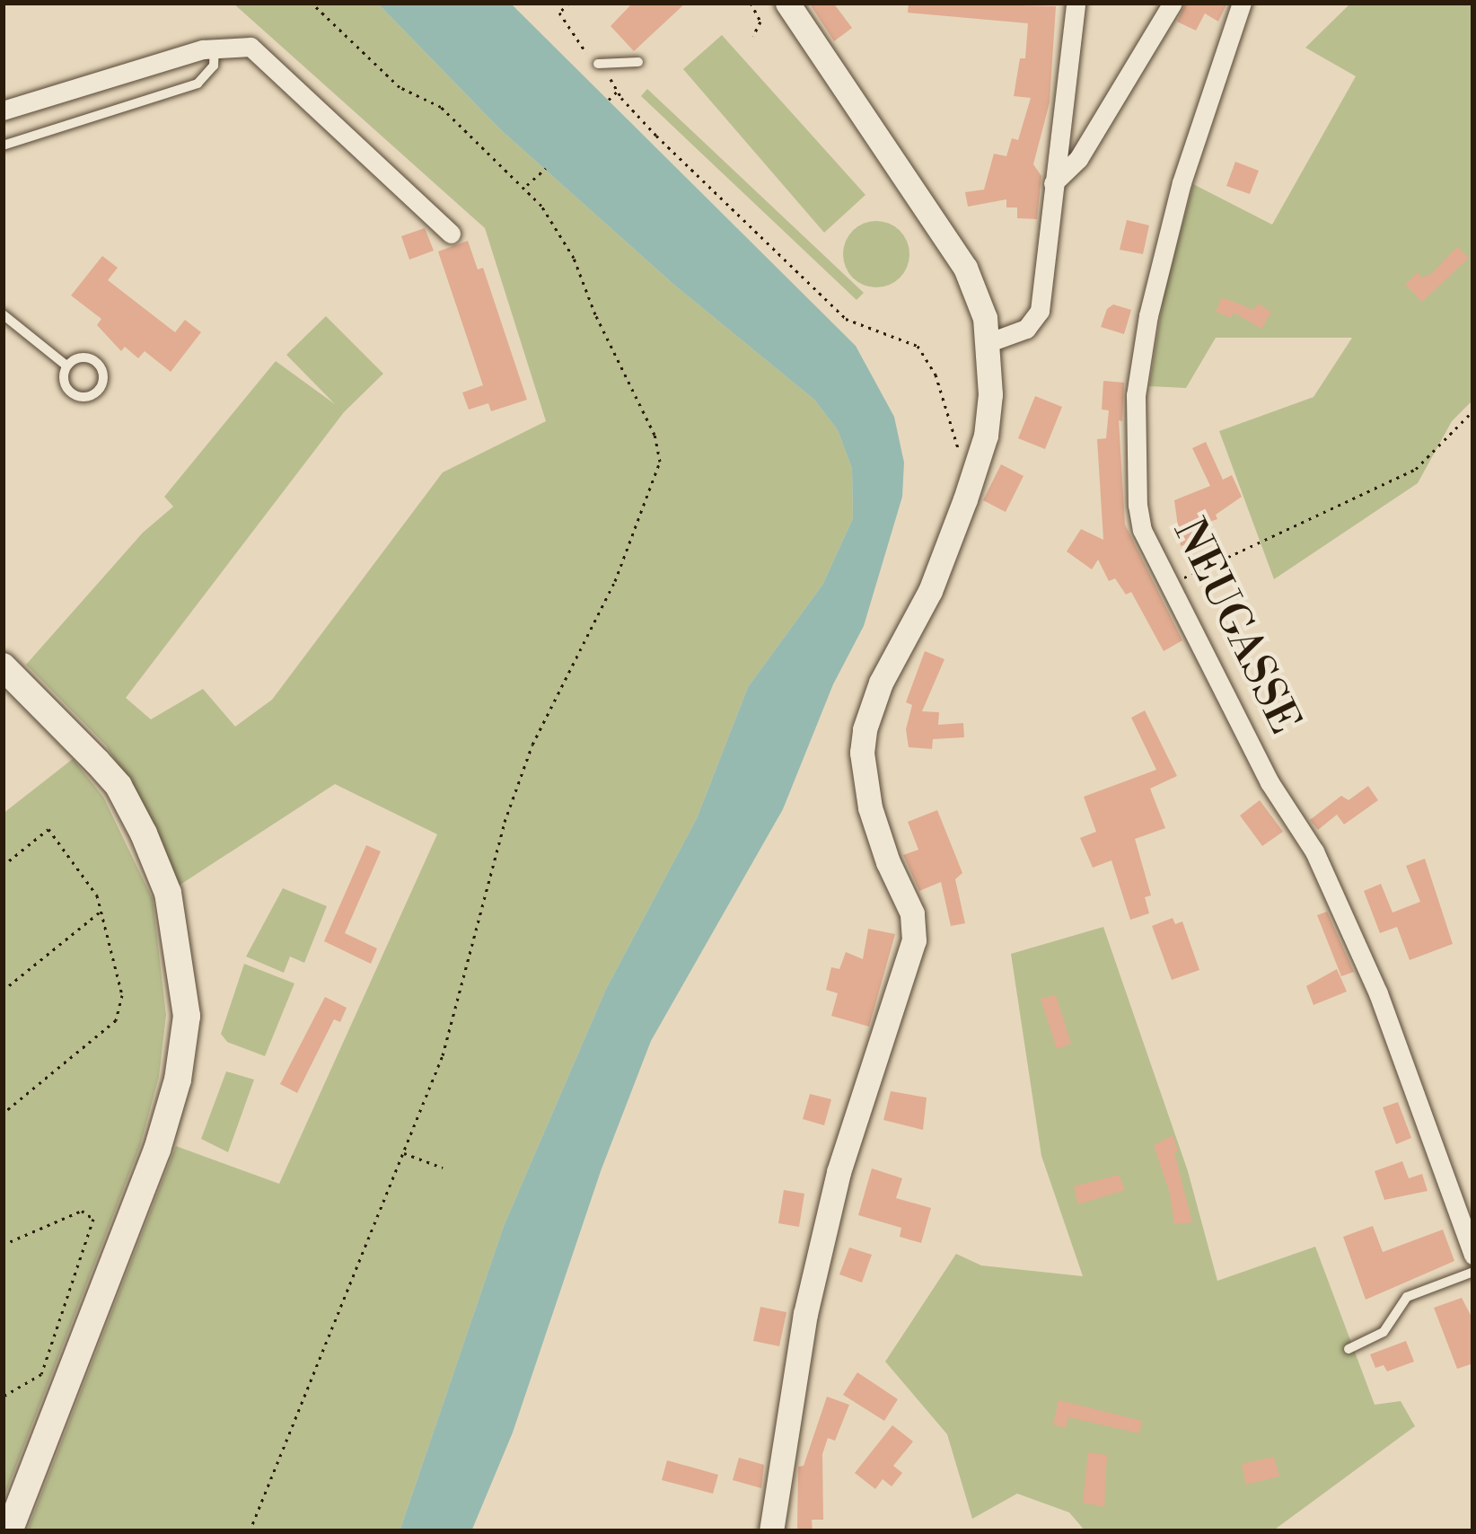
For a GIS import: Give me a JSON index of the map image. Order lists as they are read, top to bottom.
{
  "streets": {
    "street": ["NEUGASSE"]
  }
}
